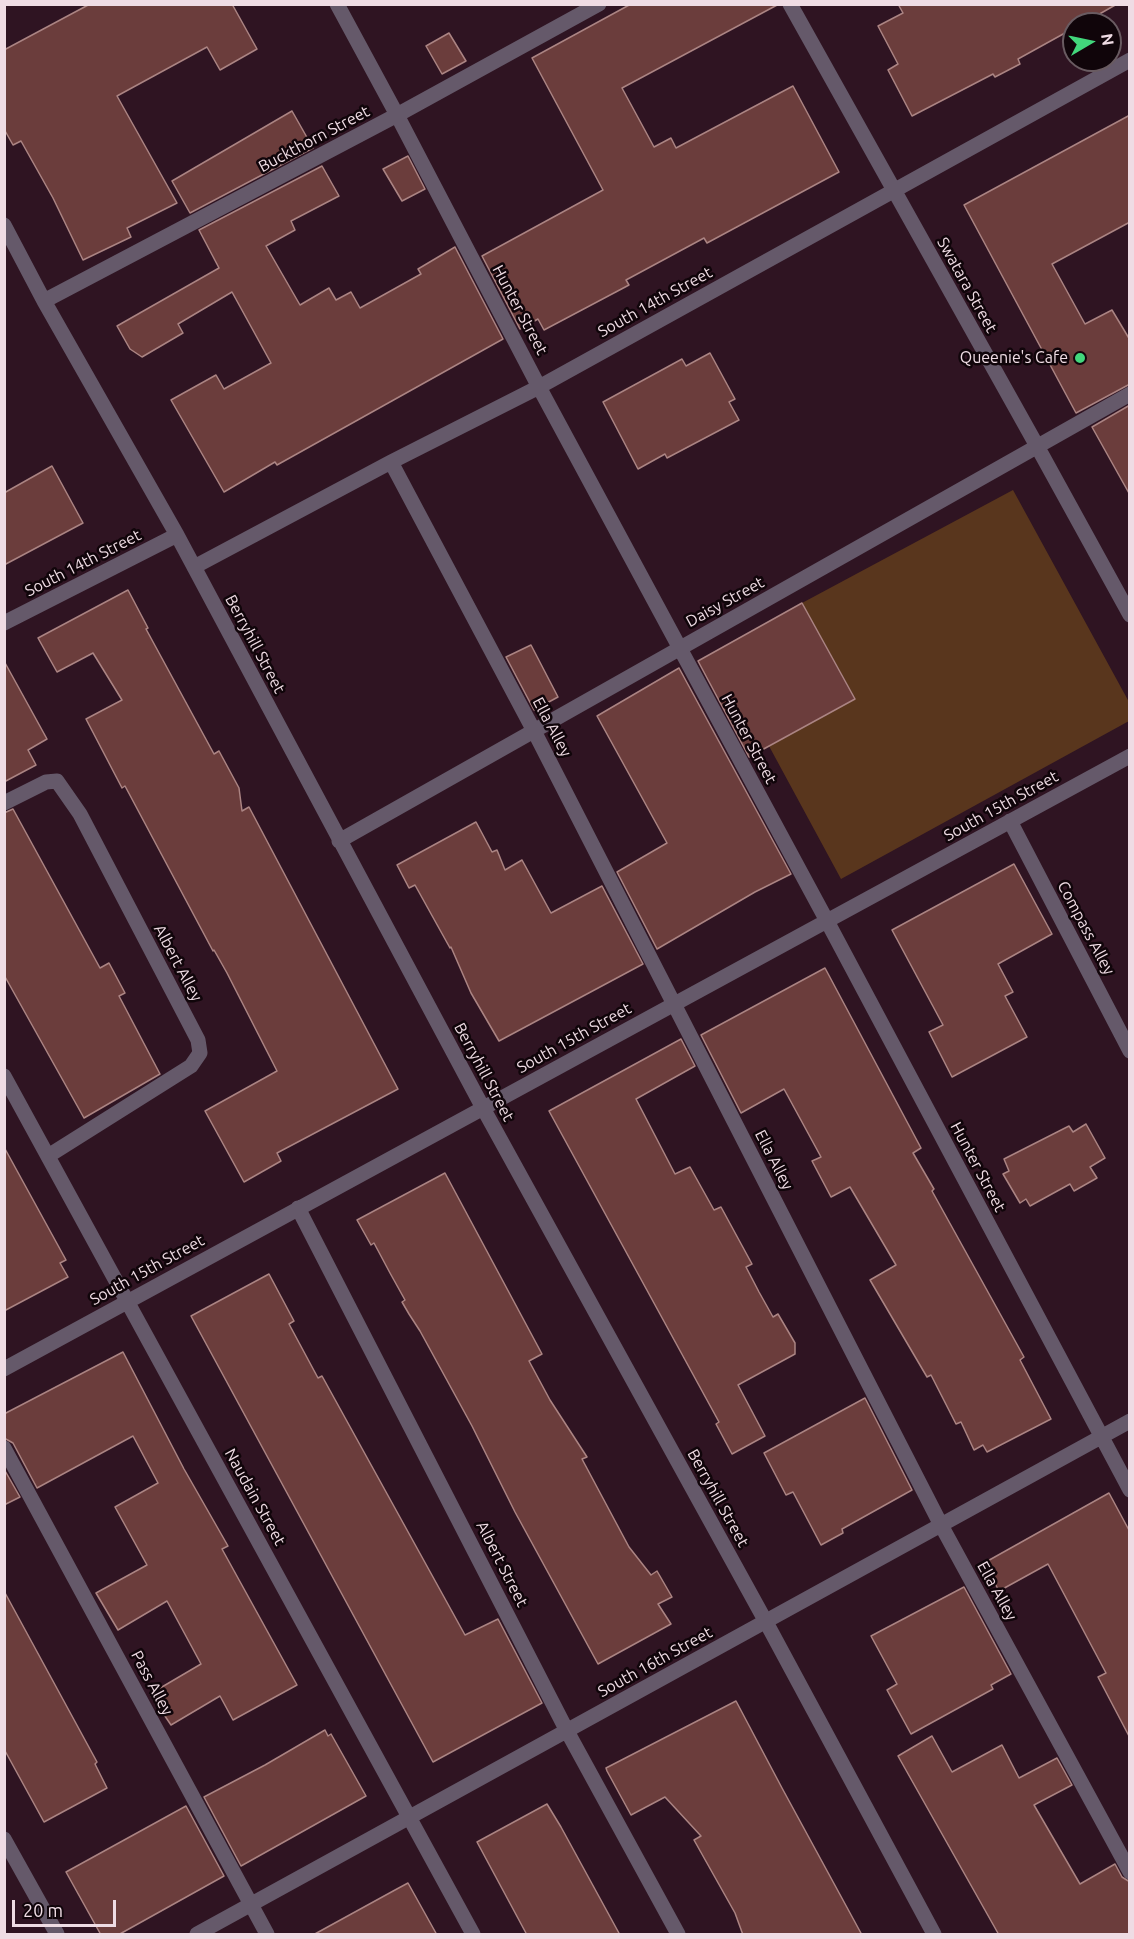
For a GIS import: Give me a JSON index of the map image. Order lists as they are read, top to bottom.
{
  "streets": {
    "street": [
      "Buckthorn Street",
      "Swatara Street",
      "South 14th Street",
      "Hunter Street",
      "Daisy Street",
      "Berryhill Street",
      "Ella Alley",
      "South 15th Street",
      "Compass Alley",
      "Albert Alley",
      "Naudain Street",
      "Albert Street",
      "South 16th Street",
      "Pass Alley"
    ]
  },
  "crossings": [
    ["Buckthorn Street", "Hunter Street"],
    ["Buckthorn Street", "Berryhill Street"],
    ["Swatara Street", "South 14th Street"],
    ["Swatara Street", "Daisy Street"],
    ["South 14th Street", "Hunter Street"],
    ["South 14th Street", "Berryhill Street"],
    ["South 14th Street", "Ella Alley"],
    ["Hunter Street", "Daisy Street"],
    ["Hunter Street", "South 15th Street"],
    ["Hunter Street", "South 16th Street"],
    ["Daisy Street", "Berryhill Street"],
    ["Daisy Street", "Ella Alley"],
    ["Berryhill Street", "South 15th Street"],
    ["Berryhill Street", "South 16th Street"],
    ["Ella Alley", "South 15th Street"],
    ["Ella Alley", "South 16th Street"],
    ["South 15th Street", "Compass Alley"],
    ["South 15th Street", "Naudain Street"],
    ["South 15th Street", "Albert Street"],
    ["Albert Alley", "Naudain Street"],
    ["Naudain Street", "South 16th Street"],
    ["Albert Street", "South 16th Street"],
    ["South 16th Street", "Pass Alley"]
  ],
  "places": ["Queenie's Cafe"],
  "scale_bar": "20 m",
  "north": "right"
}
